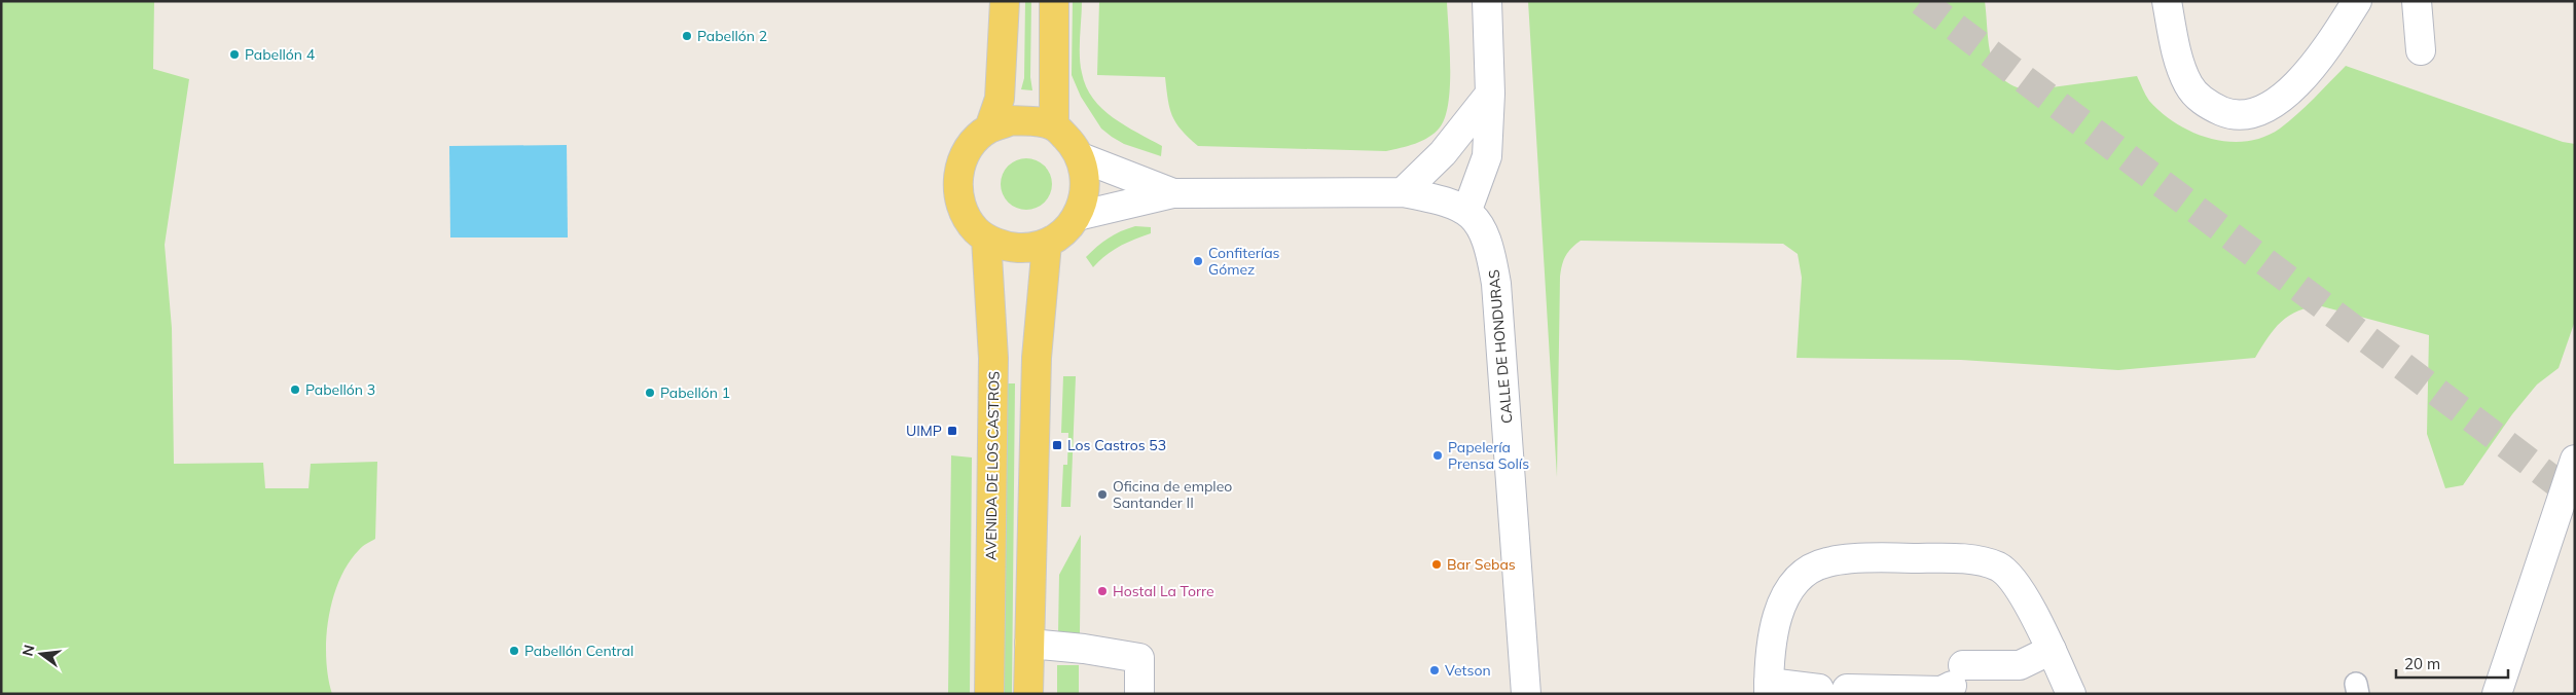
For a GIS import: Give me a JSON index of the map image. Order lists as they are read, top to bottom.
{
  "streets": {
    "main road": ["AVENIDA DE LOS CASTROS"],
    "street": ["CALLE DE HONDURAS"]
  },
  "places": {
    "other": [
      "Pabellón 2",
      "Pabellón 4",
      "Confiterías Gómez",
      "Pabellón 3",
      "Pabellón 1",
      "Papelería Prensa Solís",
      "Oficina de empleo Santander II",
      "Bar Sebas",
      "Hostal La Torre",
      "Pabellón Central",
      "Vetson"
    ],
    "transit": ["UIMP", "Los Castros 53"]
  },
  "scale_bar": "20 m",
  "north": "left"
}
